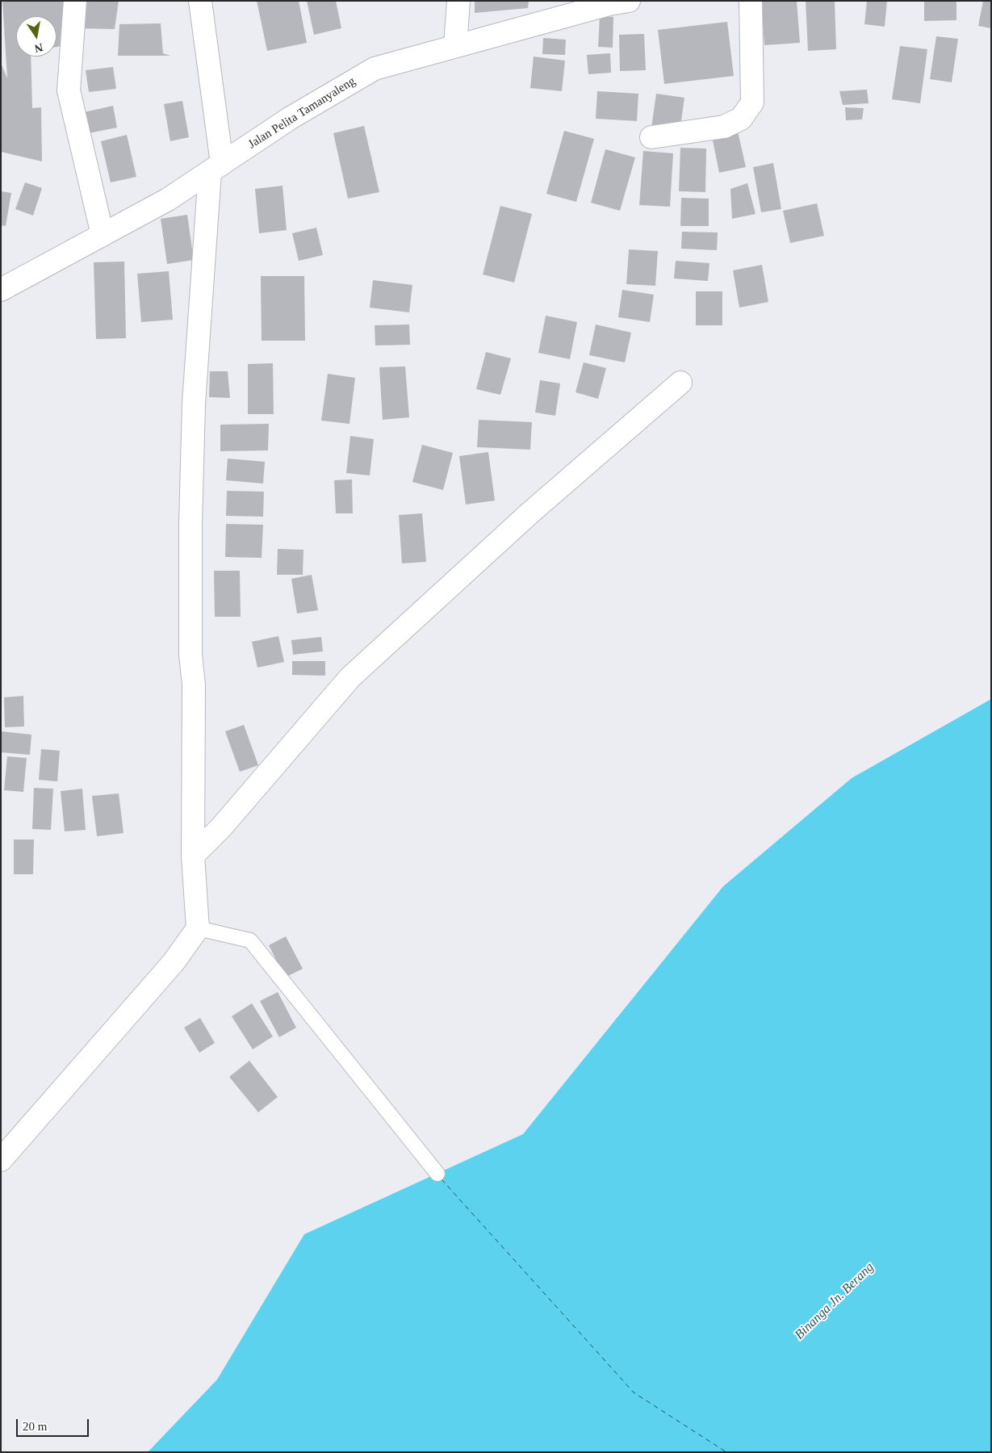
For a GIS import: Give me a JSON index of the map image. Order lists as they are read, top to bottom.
{
  "streets": {
    "street": ["Jalan Pelita Tamanyaleng"]
  },
  "water": ["Binanga Jn. Berang"],
  "scale_bar": "20 m",
  "north": "bottom"
}
